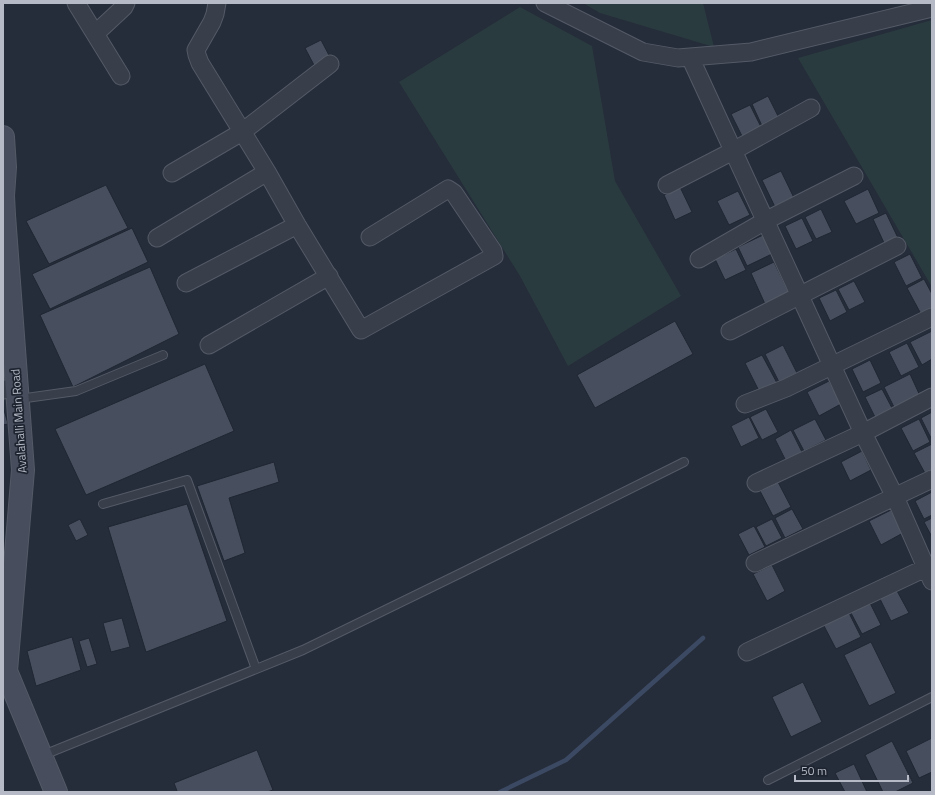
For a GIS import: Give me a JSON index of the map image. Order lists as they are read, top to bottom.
{
  "streets": {
    "main road": ["Avalahalli Main Road"]
  },
  "scale_bar": "50 m"
}
